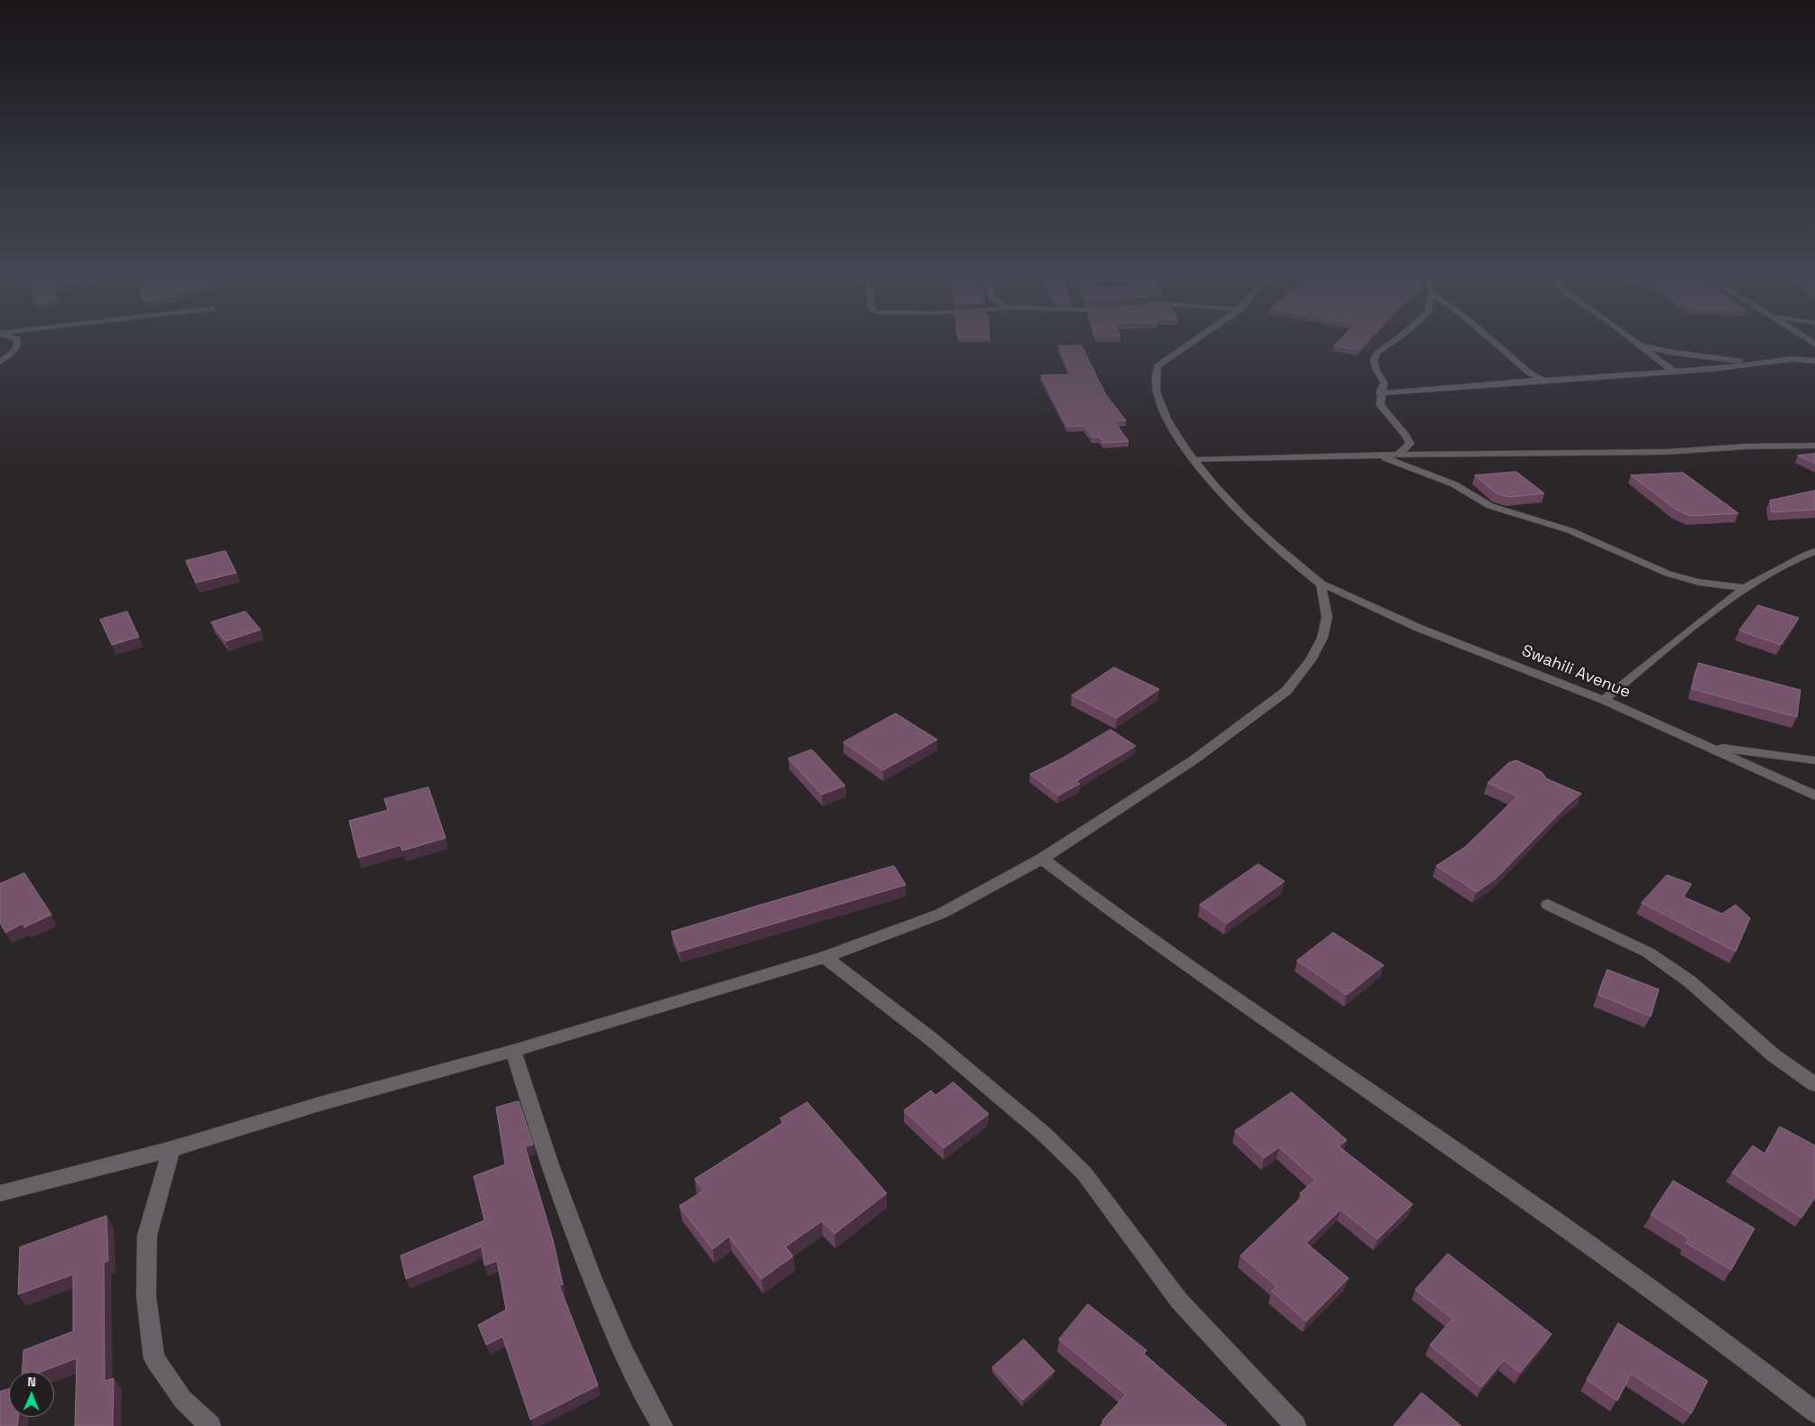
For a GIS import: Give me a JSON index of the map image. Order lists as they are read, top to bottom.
{
  "streets": {
    "street": ["Swahili Avenue"]
  },
  "north": "top"
}
